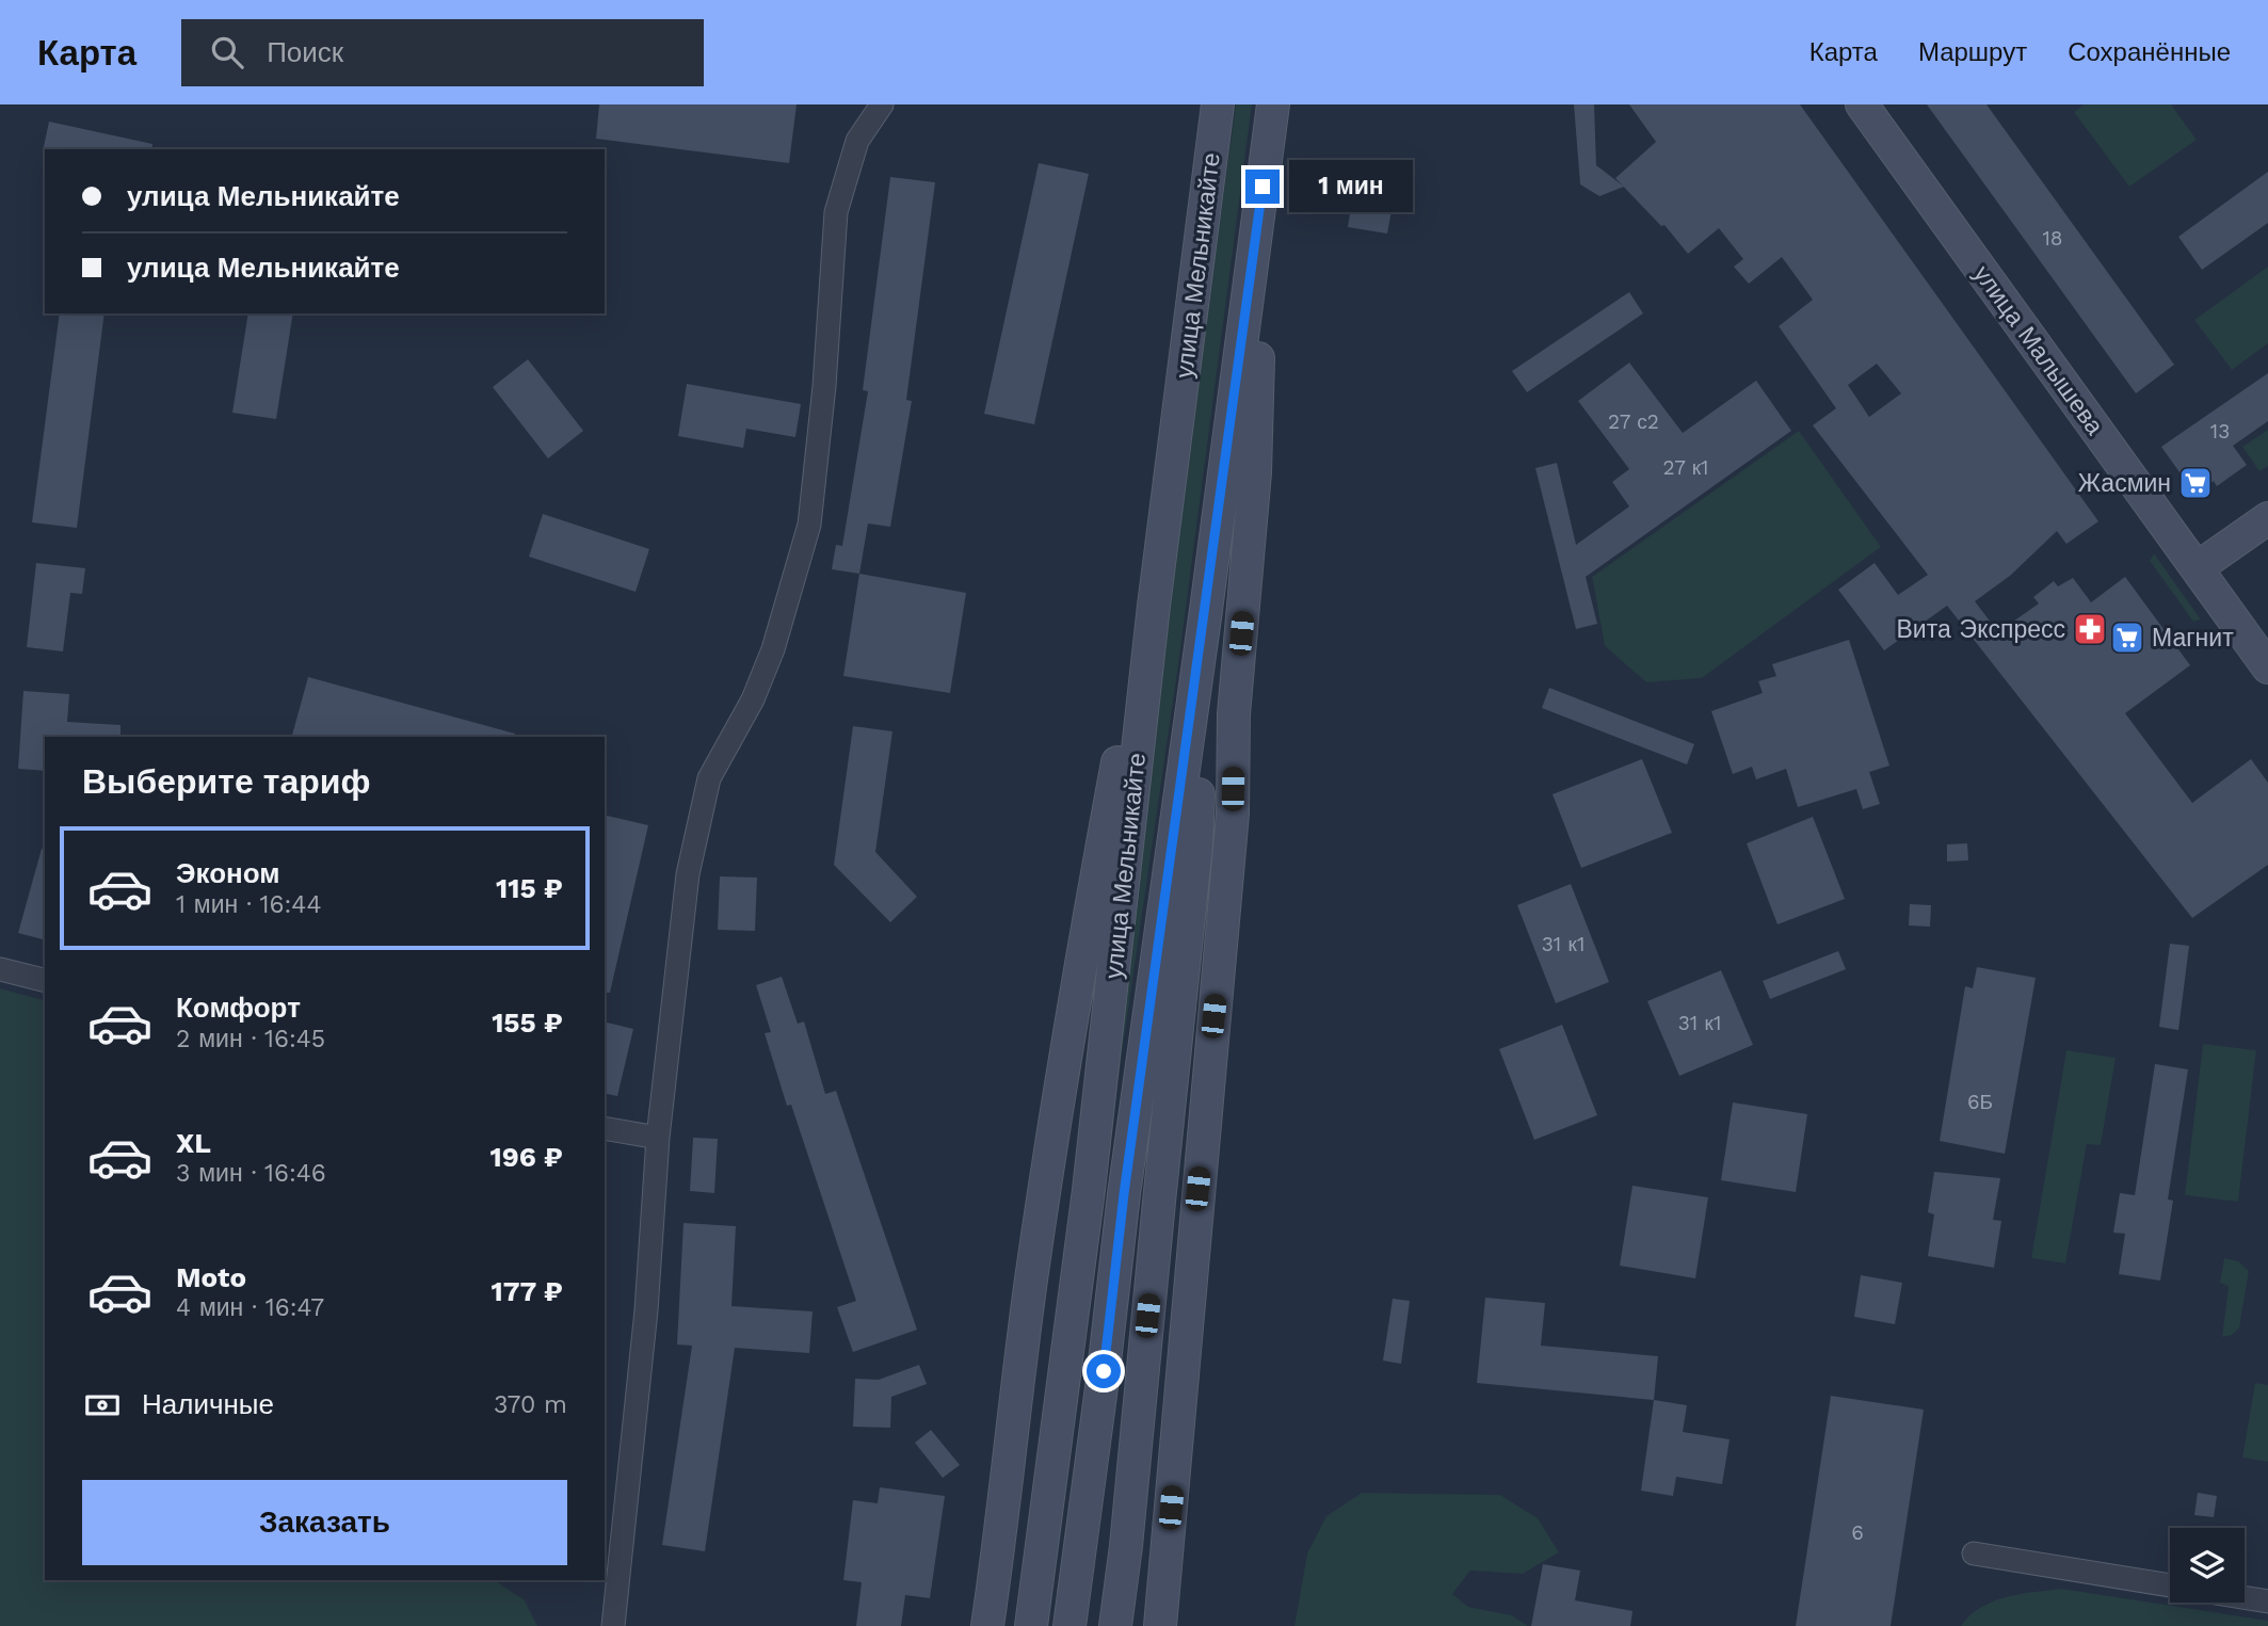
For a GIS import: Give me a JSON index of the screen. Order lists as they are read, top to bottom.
{
  "streets": {
    "main road": ["улица Мельникайте", "улица Малышева"]
  },
  "places": {
    "supermarket": ["Жасмин", "Магнит"],
    "pharmacy": ["Вита Экспресс"]
  },
  "house_numbers": [
    "18",
    "27 с2",
    "13",
    "27 к1",
    "31 к1",
    "31 к1",
    "6Б",
    "6"
  ],
  "page": {
    "header": "Карта",
    "search": "Поиск",
    "nav": ["Карта", "Маршрут", "Сохранённые"],
    "banner": ["улица Мельникайте", "улица Мельникайте"],
    "bubble": "1 мин",
    "heading": "Выберите тариф",
    "list": [
      {
        "name": "Эконом",
        "note": "1 мин · 16:44",
        "value": "115 ₽"
      },
      {
        "name": "Комфорт",
        "note": "2 мин · 16:45",
        "value": "155 ₽"
      },
      {
        "name": "XL",
        "note": "3 мин · 16:46",
        "value": "196 ₽"
      },
      {
        "name": "Moto",
        "note": "4 мин · 16:47",
        "value": "177 ₽"
      }
    ],
    "pay": ["Наличные", "370 m"],
    "buttons": "Заказать"
  }
}
